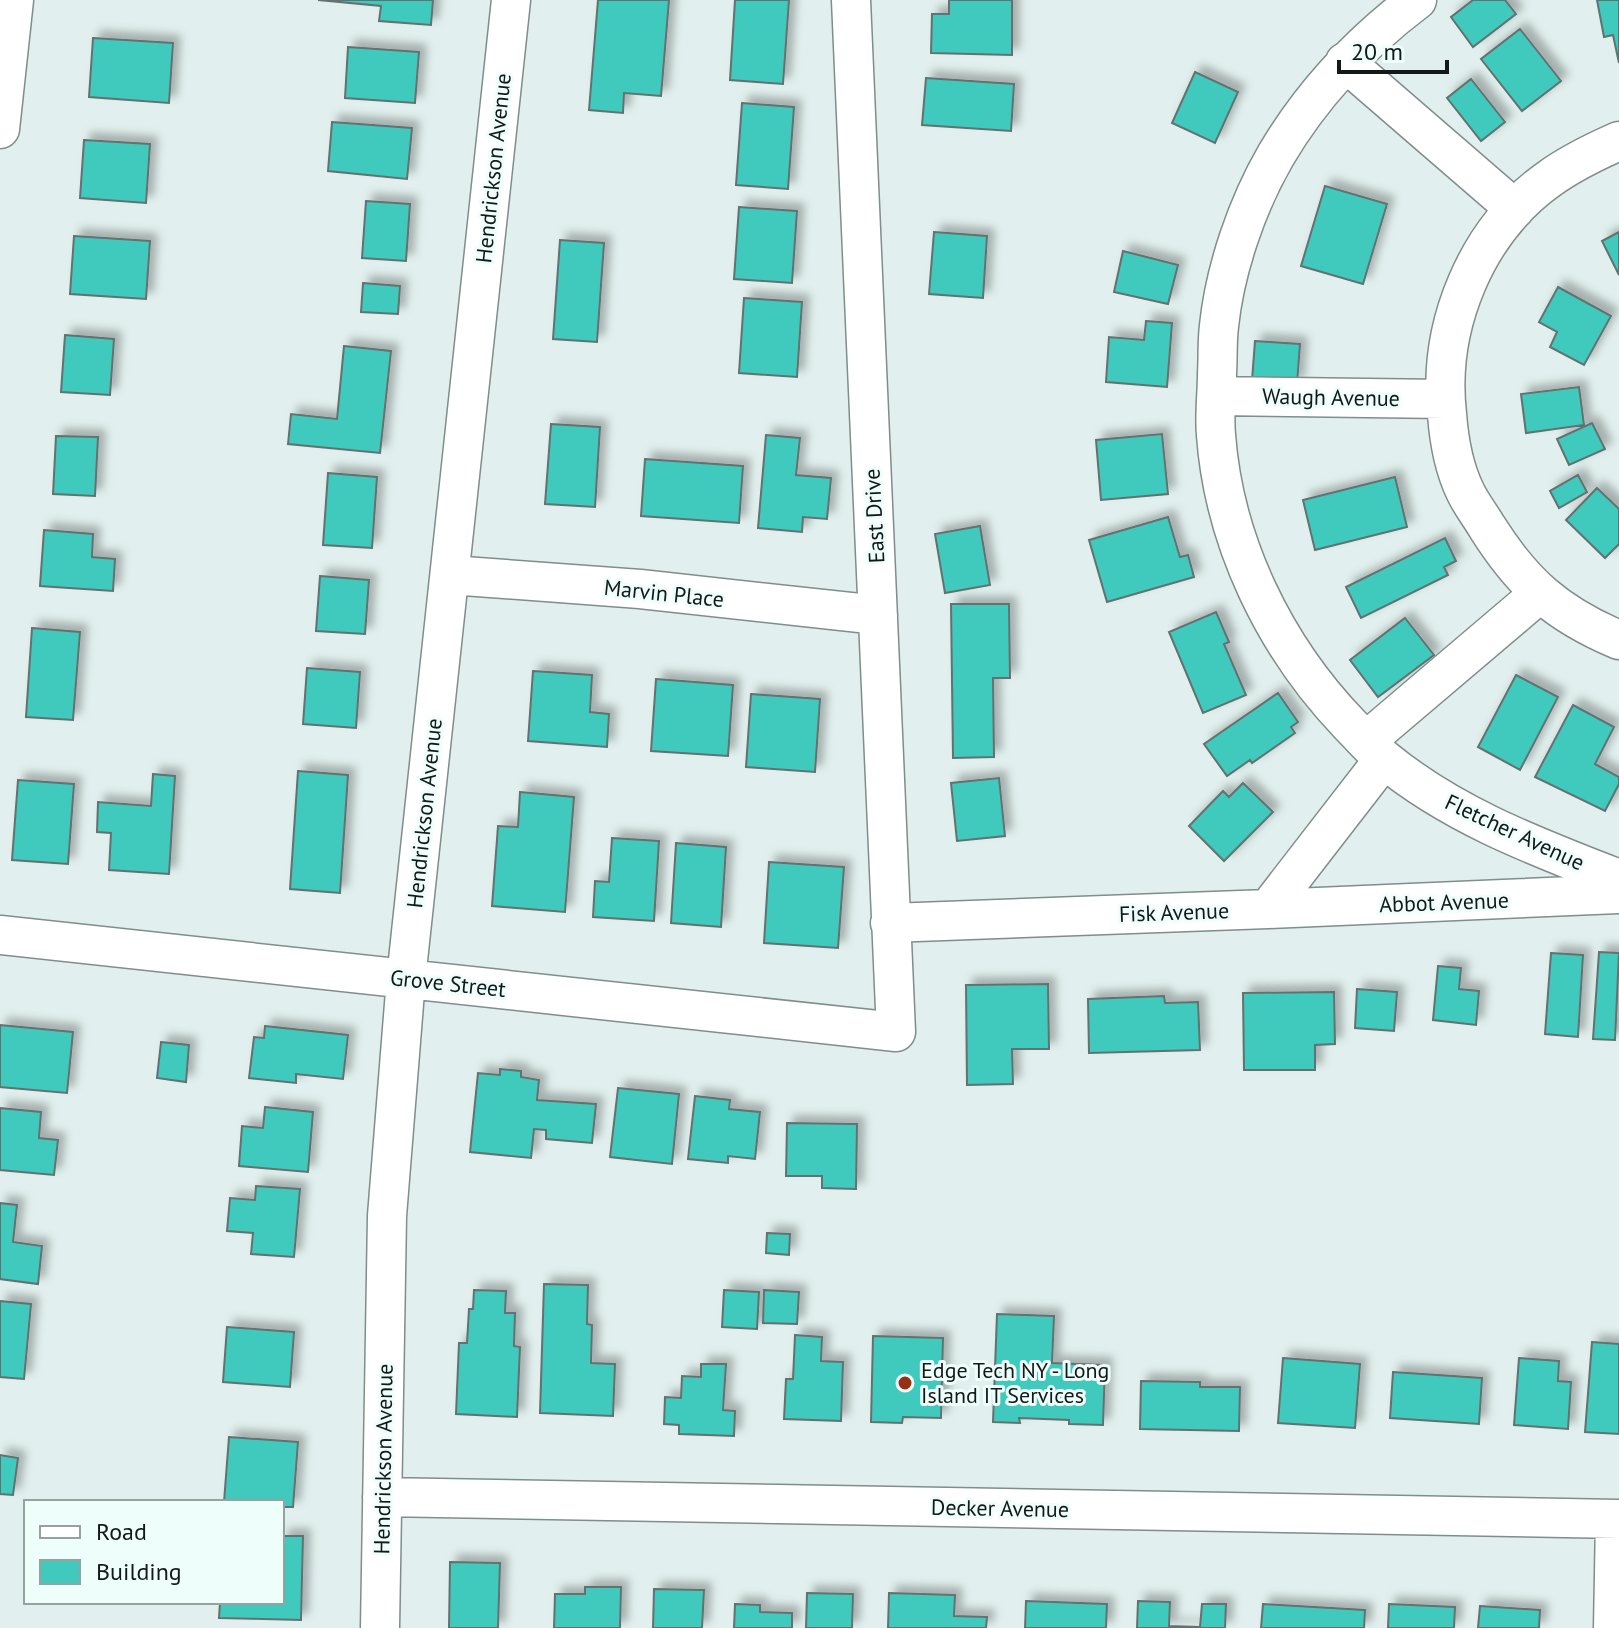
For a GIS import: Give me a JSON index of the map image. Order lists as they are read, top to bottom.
{
  "streets": {
    "street": [
      "Hendrickson Avenue",
      "Waugh Avenue",
      "East Drive",
      "Marvin Place",
      "Fletcher Avenue",
      "Abbot Avenue",
      "Fisk Avenue",
      "Grove Street",
      "Decker Avenue"
    ]
  },
  "crossings": [
    ["Hendrickson Avenue", "Marvin Place"],
    ["Hendrickson Avenue", "Grove Street"],
    ["Hendrickson Avenue", "Decker Avenue"],
    ["Waugh Avenue", "Fletcher Avenue"],
    ["East Drive", "Marvin Place"],
    ["East Drive", "Fisk Avenue"],
    ["East Drive", "Grove Street"],
    ["Abbot Avenue", "Fisk Avenue"]
  ],
  "places": ["Edge Tech NY - Long Island IT Services"],
  "legend": ["Road", "Building"],
  "scale_bar": "20 m"
}
